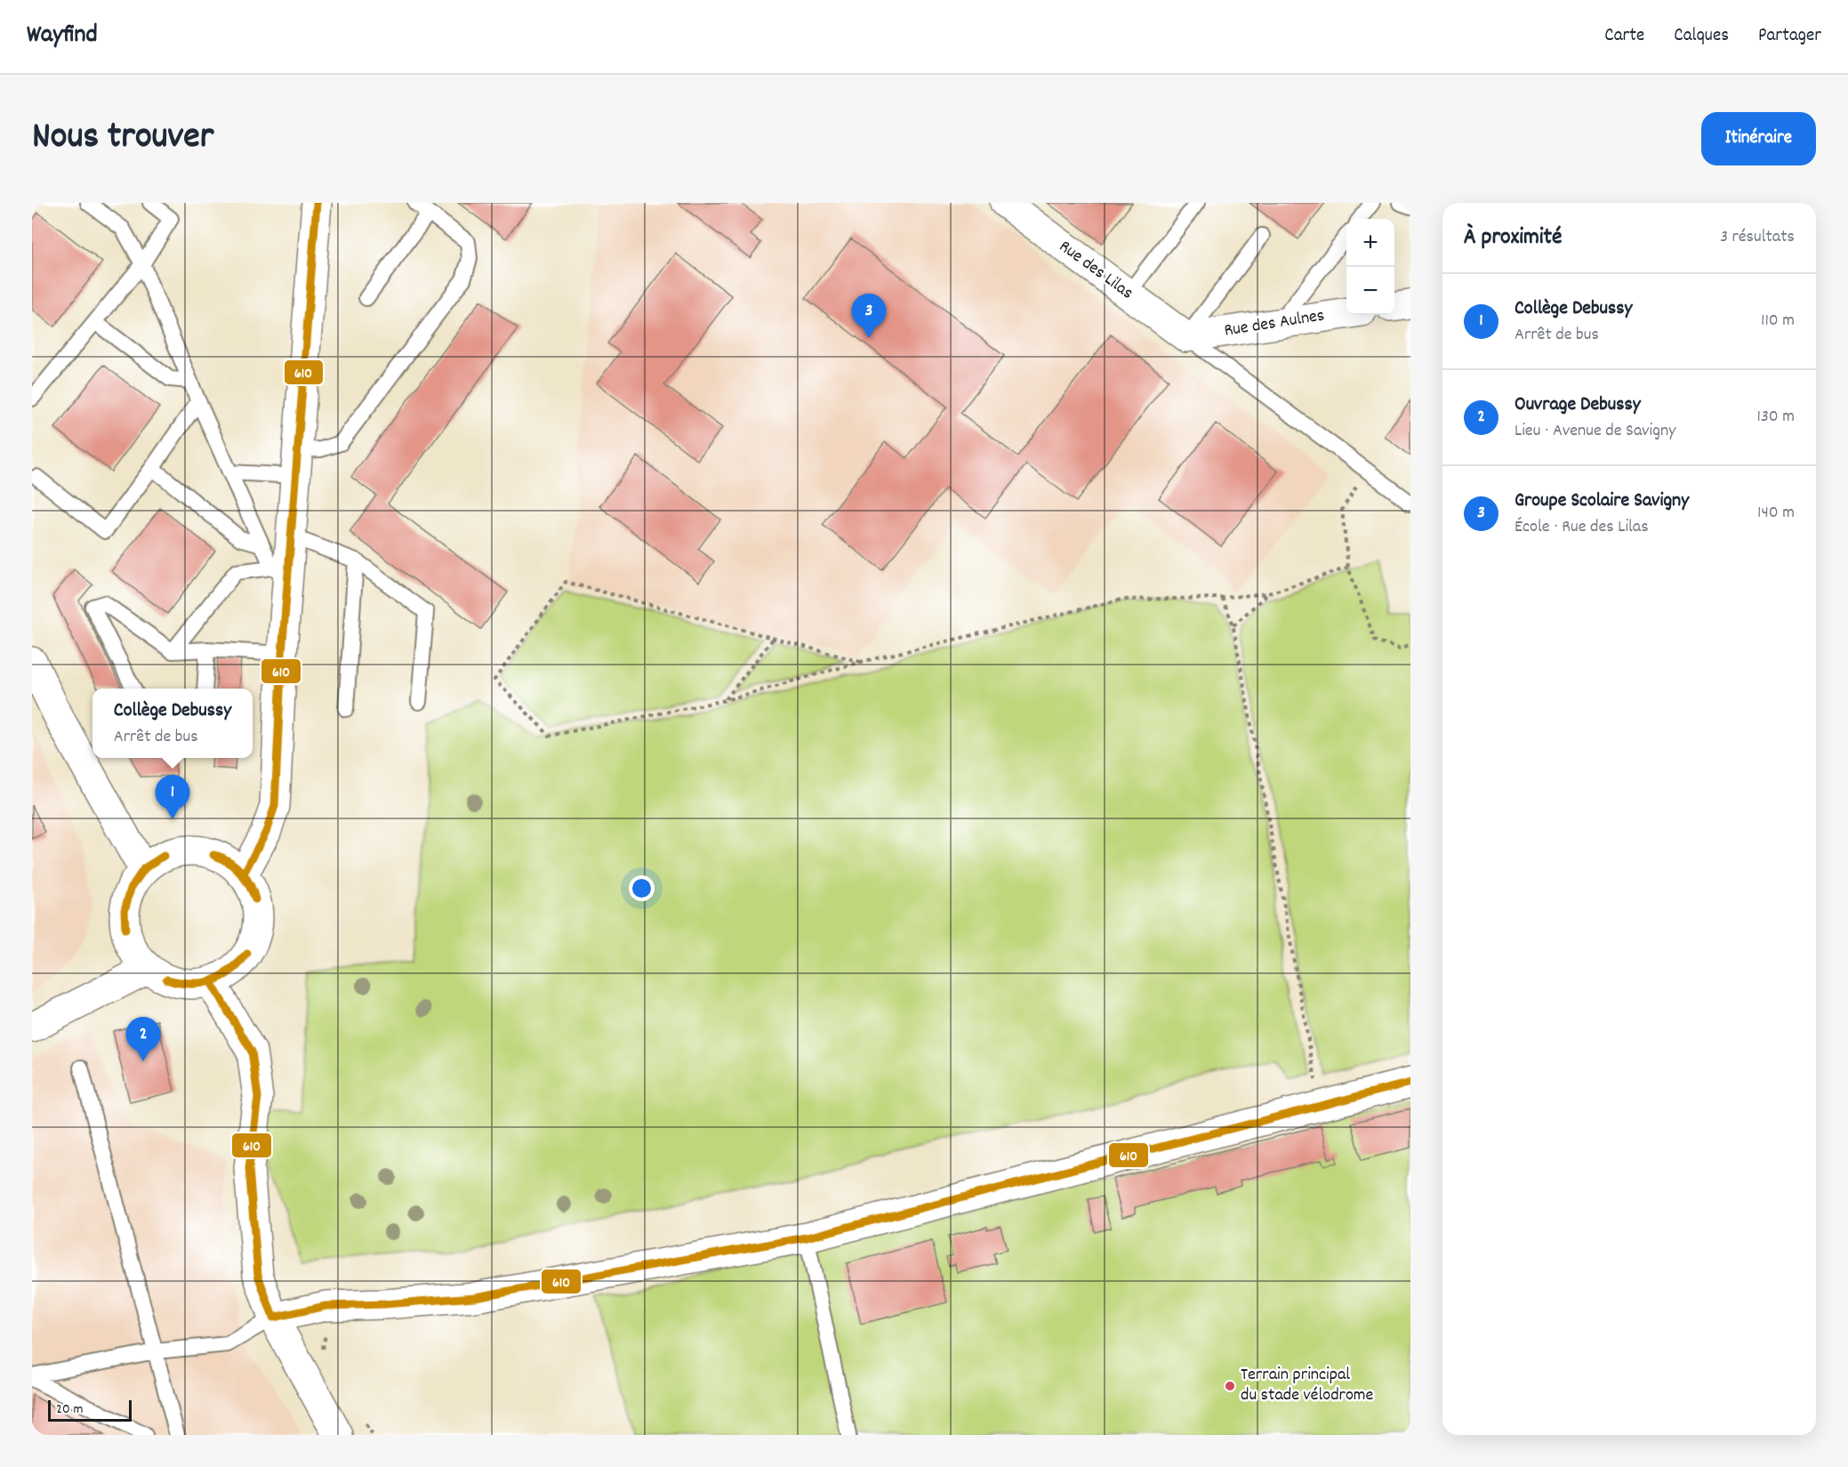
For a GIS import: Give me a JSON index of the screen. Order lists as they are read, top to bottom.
{
  "streets": {
    "street": ["Rue des Lilas", "Rue des Aulnes"]
  },
  "crossings": [
    ["Rue des Lilas", "Rue des Aulnes"]
  ],
  "places": ["Terrain principal du stade vélodrome"],
  "lines": ["transit line 610"],
  "scale_bar": "20 m",
  "page": {
    "header": "Wayfind",
    "nav": ["Carte", "Calques", "Partager"],
    "title": "Nous trouver",
    "buttons": "Itinéraire",
    "heading": ["À proximité", "3 résultats"],
    "map_buttons": ["+", "−"],
    "list": [
      {
        "mark": "1",
        "name": "Collège Debussy",
        "note": "Arrêt de bus",
        "value": "110 m"
      },
      {
        "mark": "2",
        "name": "Ouvrage Debussy",
        "note": "Lieu · Avenue de Savigny",
        "value": "130 m"
      },
      {
        "mark": "3",
        "name": "Groupe Scolaire Savigny",
        "note": "École · Rue des Lilas",
        "value": "140 m"
      }
    ],
    "pins": ["3", "1", "2"],
    "popup": ["Collège Debussy", "Arrêt de bus"],
    "scale": "20 m"
  }
}
